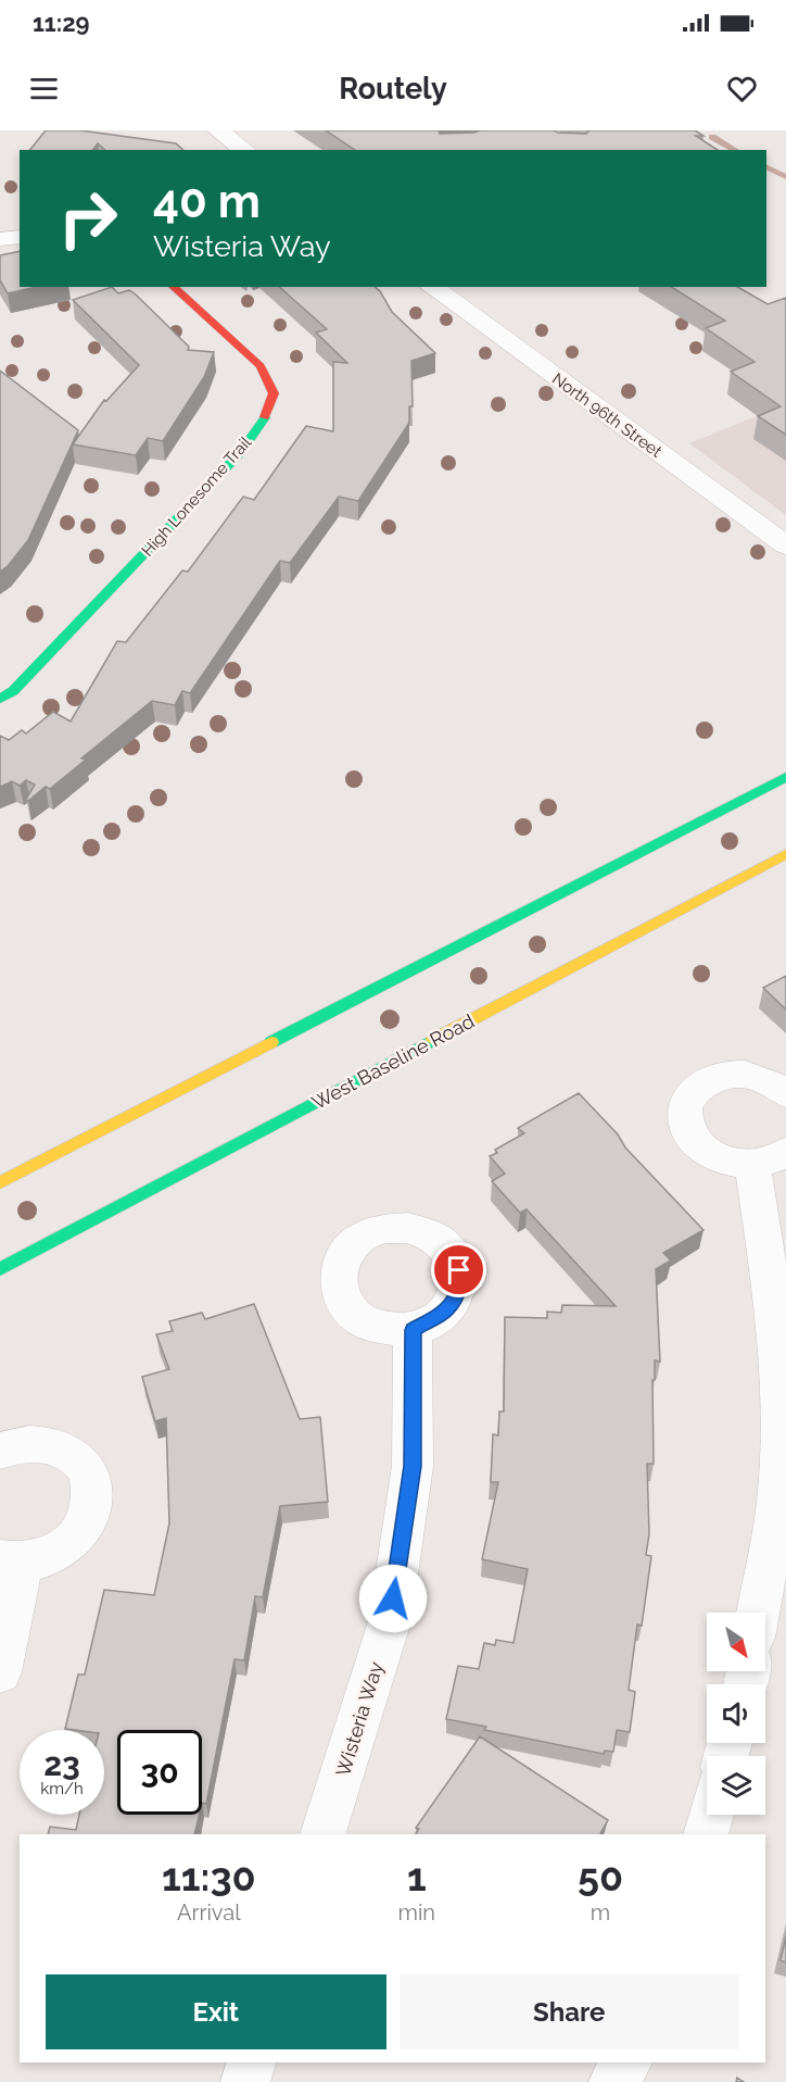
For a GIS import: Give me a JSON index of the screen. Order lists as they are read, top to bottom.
{
  "streets": {
    "main road": ["High Lonesome Trail", "West Baseline Road"],
    "street": ["North 96th Street", "Wisteria Way"]
  },
  "north": "bottom right",
  "page": {
    "status": "11:29",
    "header": "Routely",
    "turn": ["40 m", "Wisteria Way"],
    "speed": "23 km/h",
    "limit": "30",
    "eta": [
      "11:30",
      "Arrival",
      "1",
      "min",
      "50",
      "m"
    ],
    "buttons": ["Exit", "Share"]
  }
}
